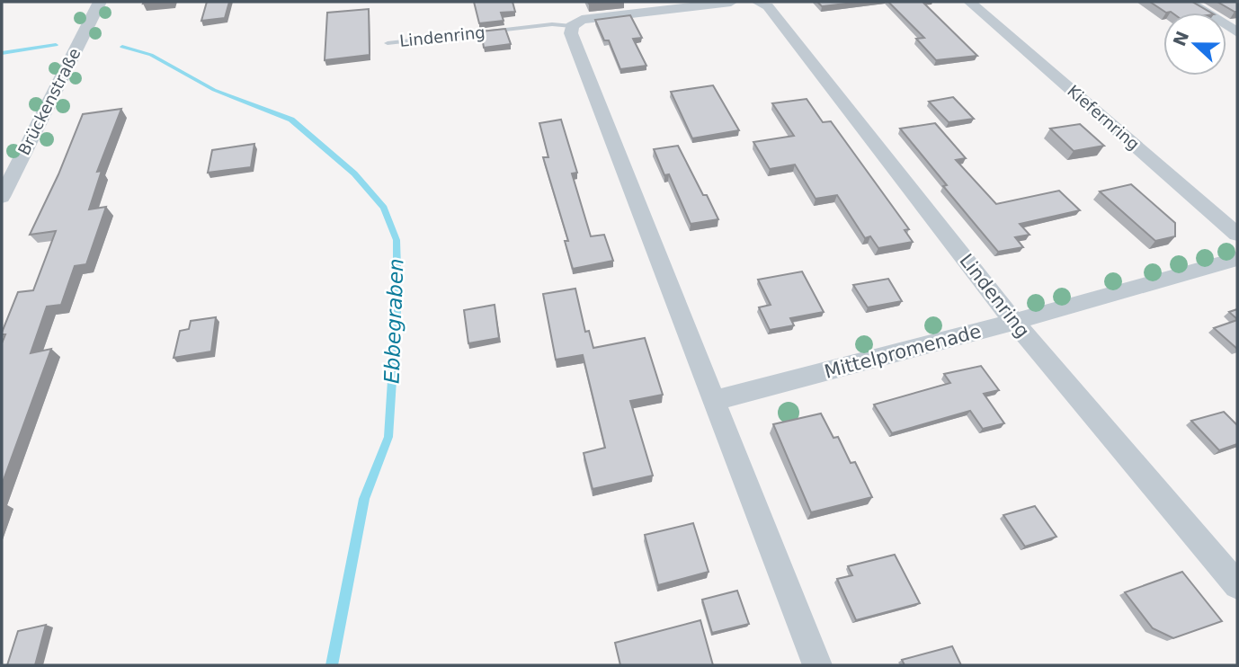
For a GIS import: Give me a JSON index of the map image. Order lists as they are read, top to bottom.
{
  "streets": {
    "street": [
      "Lindenring",
      "Brückenstraße",
      "Kiefernring",
      "Mittelpromenade"
    ]
  },
  "crossings": [
    ["Lindenring", "Mittelpromenade"]
  ],
  "water": ["Ebbegraben"],
  "north": "left"
}
